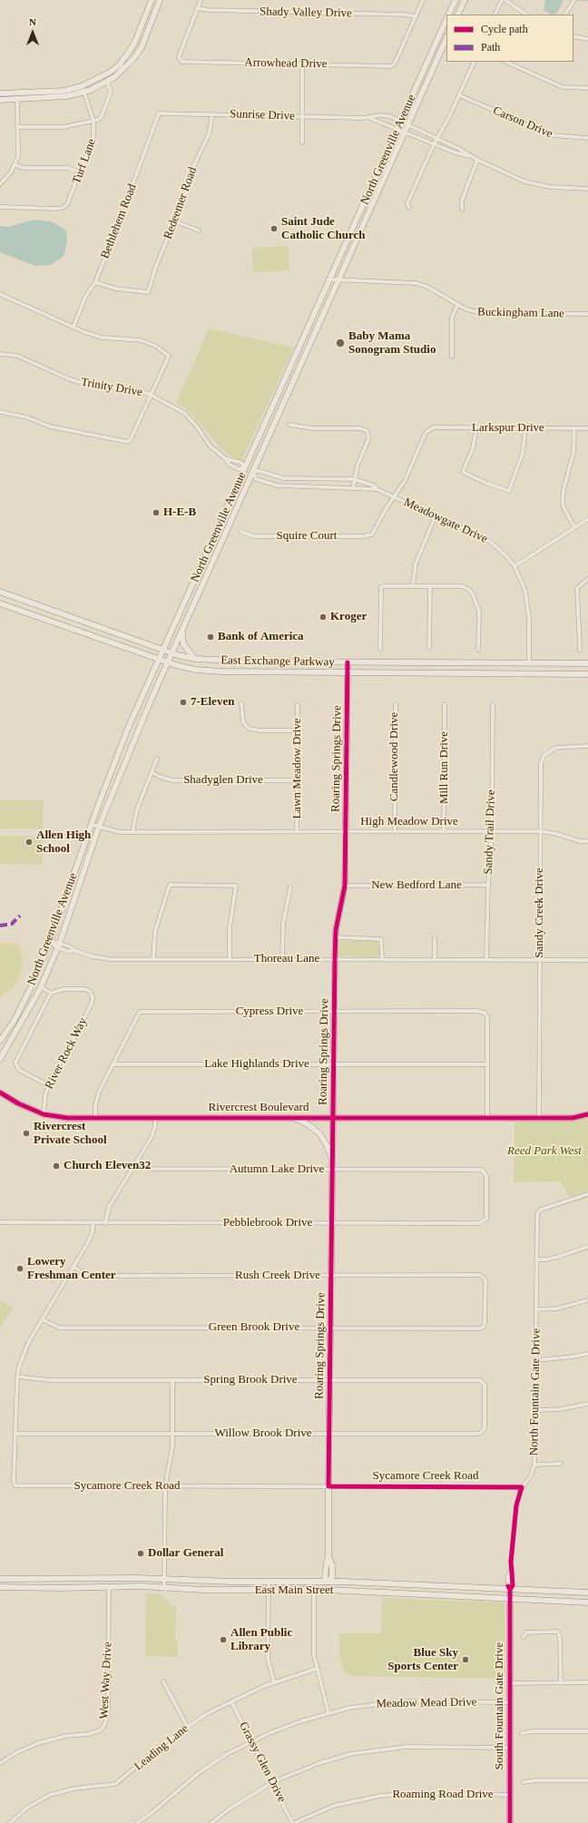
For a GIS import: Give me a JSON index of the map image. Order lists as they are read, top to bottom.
{
  "streets": {
    "main road": [
      "North Greenville Avenue",
      "East Exchange Parkway",
      "Roaring Springs Drive",
      "Rivercrest Boulevard",
      "East Main Street",
      "South Fountain Gate Drive"
    ],
    "street": [
      "Shady Valley Drive",
      "Arrowhead Drive",
      "Sunrise Drive",
      "Carson Drive",
      "Turf Lane",
      "Redeemer Road",
      "Bethlehem Road",
      "Buckingham Lane",
      "Trinity Drive",
      "Larkspur Drive",
      "Meadowgate Drive",
      "Squire Court",
      "Candlewood Drive",
      "Mill Run Drive",
      "Lawn Meadow Drive",
      "Shadyglen Drive",
      "High Meadow Drive",
      "Sandy Trail Drive",
      "New Bedford Lane",
      "Sandy Creek Drive",
      "Thoreau Lane",
      "Cypress Drive",
      "River Rock Way",
      "Lake Highlands Drive",
      "Autumn Lake Drive",
      "Pebblebrook Drive",
      "Rush Creek Drive",
      "Green Brook Drive",
      "Spring Brook Drive",
      "North Fountain Gate Drive",
      "Willow Brook Drive",
      "Sycamore Creek Road",
      "West Way Drive",
      "Meadow Mead Drive",
      "Leading Lane",
      "Grassy Glen Drive",
      "Roaming Road Drive"
    ]
  },
  "crossings": [
    ["Shady Valley Drive", "Arrowhead Drive"],
    ["Sunrise Drive", "North Greenville Avenue"],
    ["Sunrise Drive", "Redeemer Road"],
    ["Sunrise Drive", "Bethlehem Road"],
    ["North Greenville Avenue", "Buckingham Lane"],
    ["North Greenville Avenue", "Trinity Drive"],
    ["North Greenville Avenue", "Meadowgate Drive"],
    ["North Greenville Avenue", "East Exchange Parkway"],
    ["North Greenville Avenue", "High Meadow Drive"],
    ["North Greenville Avenue", "Thoreau Lane"],
    ["Redeemer Road", "Bethlehem Road"],
    ["Larkspur Drive", "Meadowgate Drive"],
    ["Larkspur Drive", "Squire Court"],
    ["Meadowgate Drive", "Squire Court"],
    ["Meadowgate Drive", "East Exchange Parkway"],
    ["East Exchange Parkway", "Roaring Springs Drive"],
    ["Candlewood Drive", "High Meadow Drive"],
    ["Roaring Springs Drive", "High Meadow Drive"],
    ["Roaring Springs Drive", "New Bedford Lane"],
    ["Roaring Springs Drive", "Thoreau Lane"],
    ["Roaring Springs Drive", "Cypress Drive"],
    ["Roaring Springs Drive", "Lake Highlands Drive"],
    ["Roaring Springs Drive", "Rivercrest Boulevard"],
    ["Roaring Springs Drive", "Autumn Lake Drive"],
    ["Roaring Springs Drive", "Pebblebrook Drive"],
    ["Roaring Springs Drive", "Rush Creek Drive"],
    ["Roaring Springs Drive", "Green Brook Drive"],
    ["Roaring Springs Drive", "Spring Brook Drive"],
    ["Roaring Springs Drive", "Willow Brook Drive"],
    ["Roaring Springs Drive", "Sycamore Creek Road"],
    ["Roaring Springs Drive", "East Main Street"],
    ["Mill Run Drive", "High Meadow Drive"],
    ["Lawn Meadow Drive", "Shadyglen Drive"],
    ["Lawn Meadow Drive", "High Meadow Drive"],
    ["High Meadow Drive", "Sandy Trail Drive"],
    ["High Meadow Drive", "Sandy Creek Drive"],
    ["Sandy Trail Drive", "New Bedford Lane"],
    ["Sandy Trail Drive", "Thoreau Lane"],
    ["Sandy Creek Drive", "Thoreau Lane"],
    ["Sandy Creek Drive", "Rivercrest Boulevard"],
    ["Cypress Drive", "Lake Highlands Drive"],
    ["River Rock Way", "Rivercrest Boulevard"],
    ["Autumn Lake Drive", "Pebblebrook Drive"],
    ["Pebblebrook Drive", "Sycamore Creek Road"],
    ["Rush Creek Drive", "Green Brook Drive"],
    ["Rush Creek Drive", "Sycamore Creek Road"],
    ["Green Brook Drive", "Sycamore Creek Road"],
    ["Spring Brook Drive", "Willow Brook Drive"],
    ["Spring Brook Drive", "Sycamore Creek Road"],
    ["North Fountain Gate Drive", "Sycamore Creek Road"],
    ["North Fountain Gate Drive", "East Main Street"],
    ["North Fountain Gate Drive", "South Fountain Gate Drive"],
    ["Willow Brook Drive", "Sycamore Creek Road"],
    ["East Main Street", "West Way Drive"],
    ["East Main Street", "South Fountain Gate Drive"],
    ["Meadow Mead Drive", "South Fountain Gate Drive"],
    ["Meadow Mead Drive", "Grassy Glen Drive"],
    ["South Fountain Gate Drive", "Roaming Road Drive"],
    ["Leading Lane", "Grassy Glen Drive"],
    ["Grassy Glen Drive", "Roaming Road Drive"]
  ],
  "parks": ["Reed Park West"],
  "places": [
    "Saint Jude Catholic Church",
    "Baby Mama Sonogram Studio",
    "H-E-B",
    "Kroger",
    "Bank of America",
    "7-Eleven",
    "Allen High School",
    "Rivercrest Private School",
    "Church Eleven32",
    "Lowery Freshman Center",
    "Dollar General",
    "Allen Public Library",
    "Blue Sky Sports Center"
  ],
  "legend": ["Cycle path", "Path"],
  "north": "top"
}
